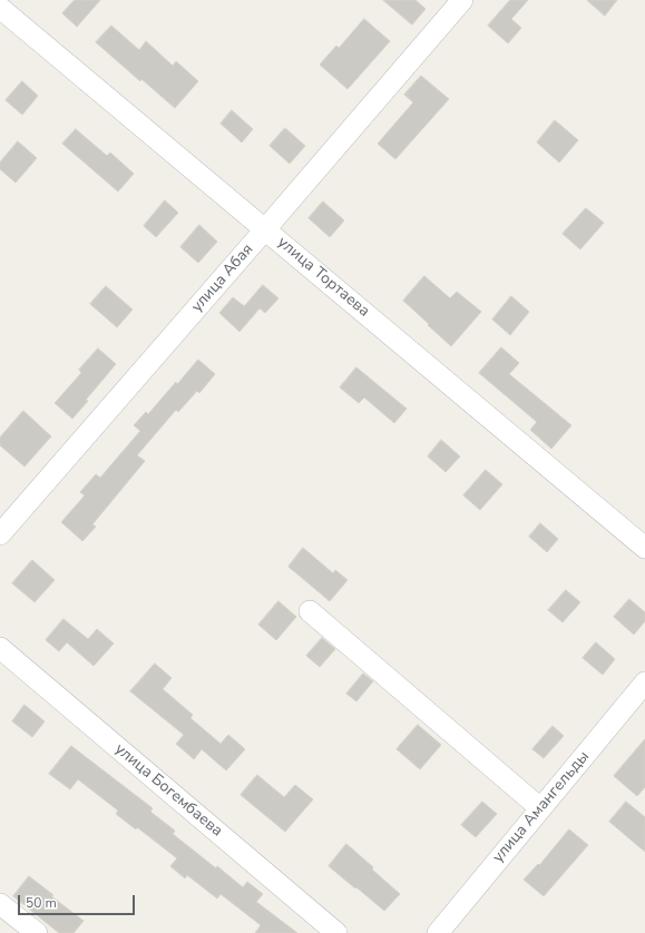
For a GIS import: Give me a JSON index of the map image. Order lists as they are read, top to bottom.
{
  "streets": {
    "street": [
      "улица Тортаева",
      "улица Абая",
      "улица Богембаева",
      "улица Амангельды"
    ]
  },
  "crossings": [
    ["улица Тортаева", "улица Абая"]
  ],
  "scale_bar": "50 m"
}
